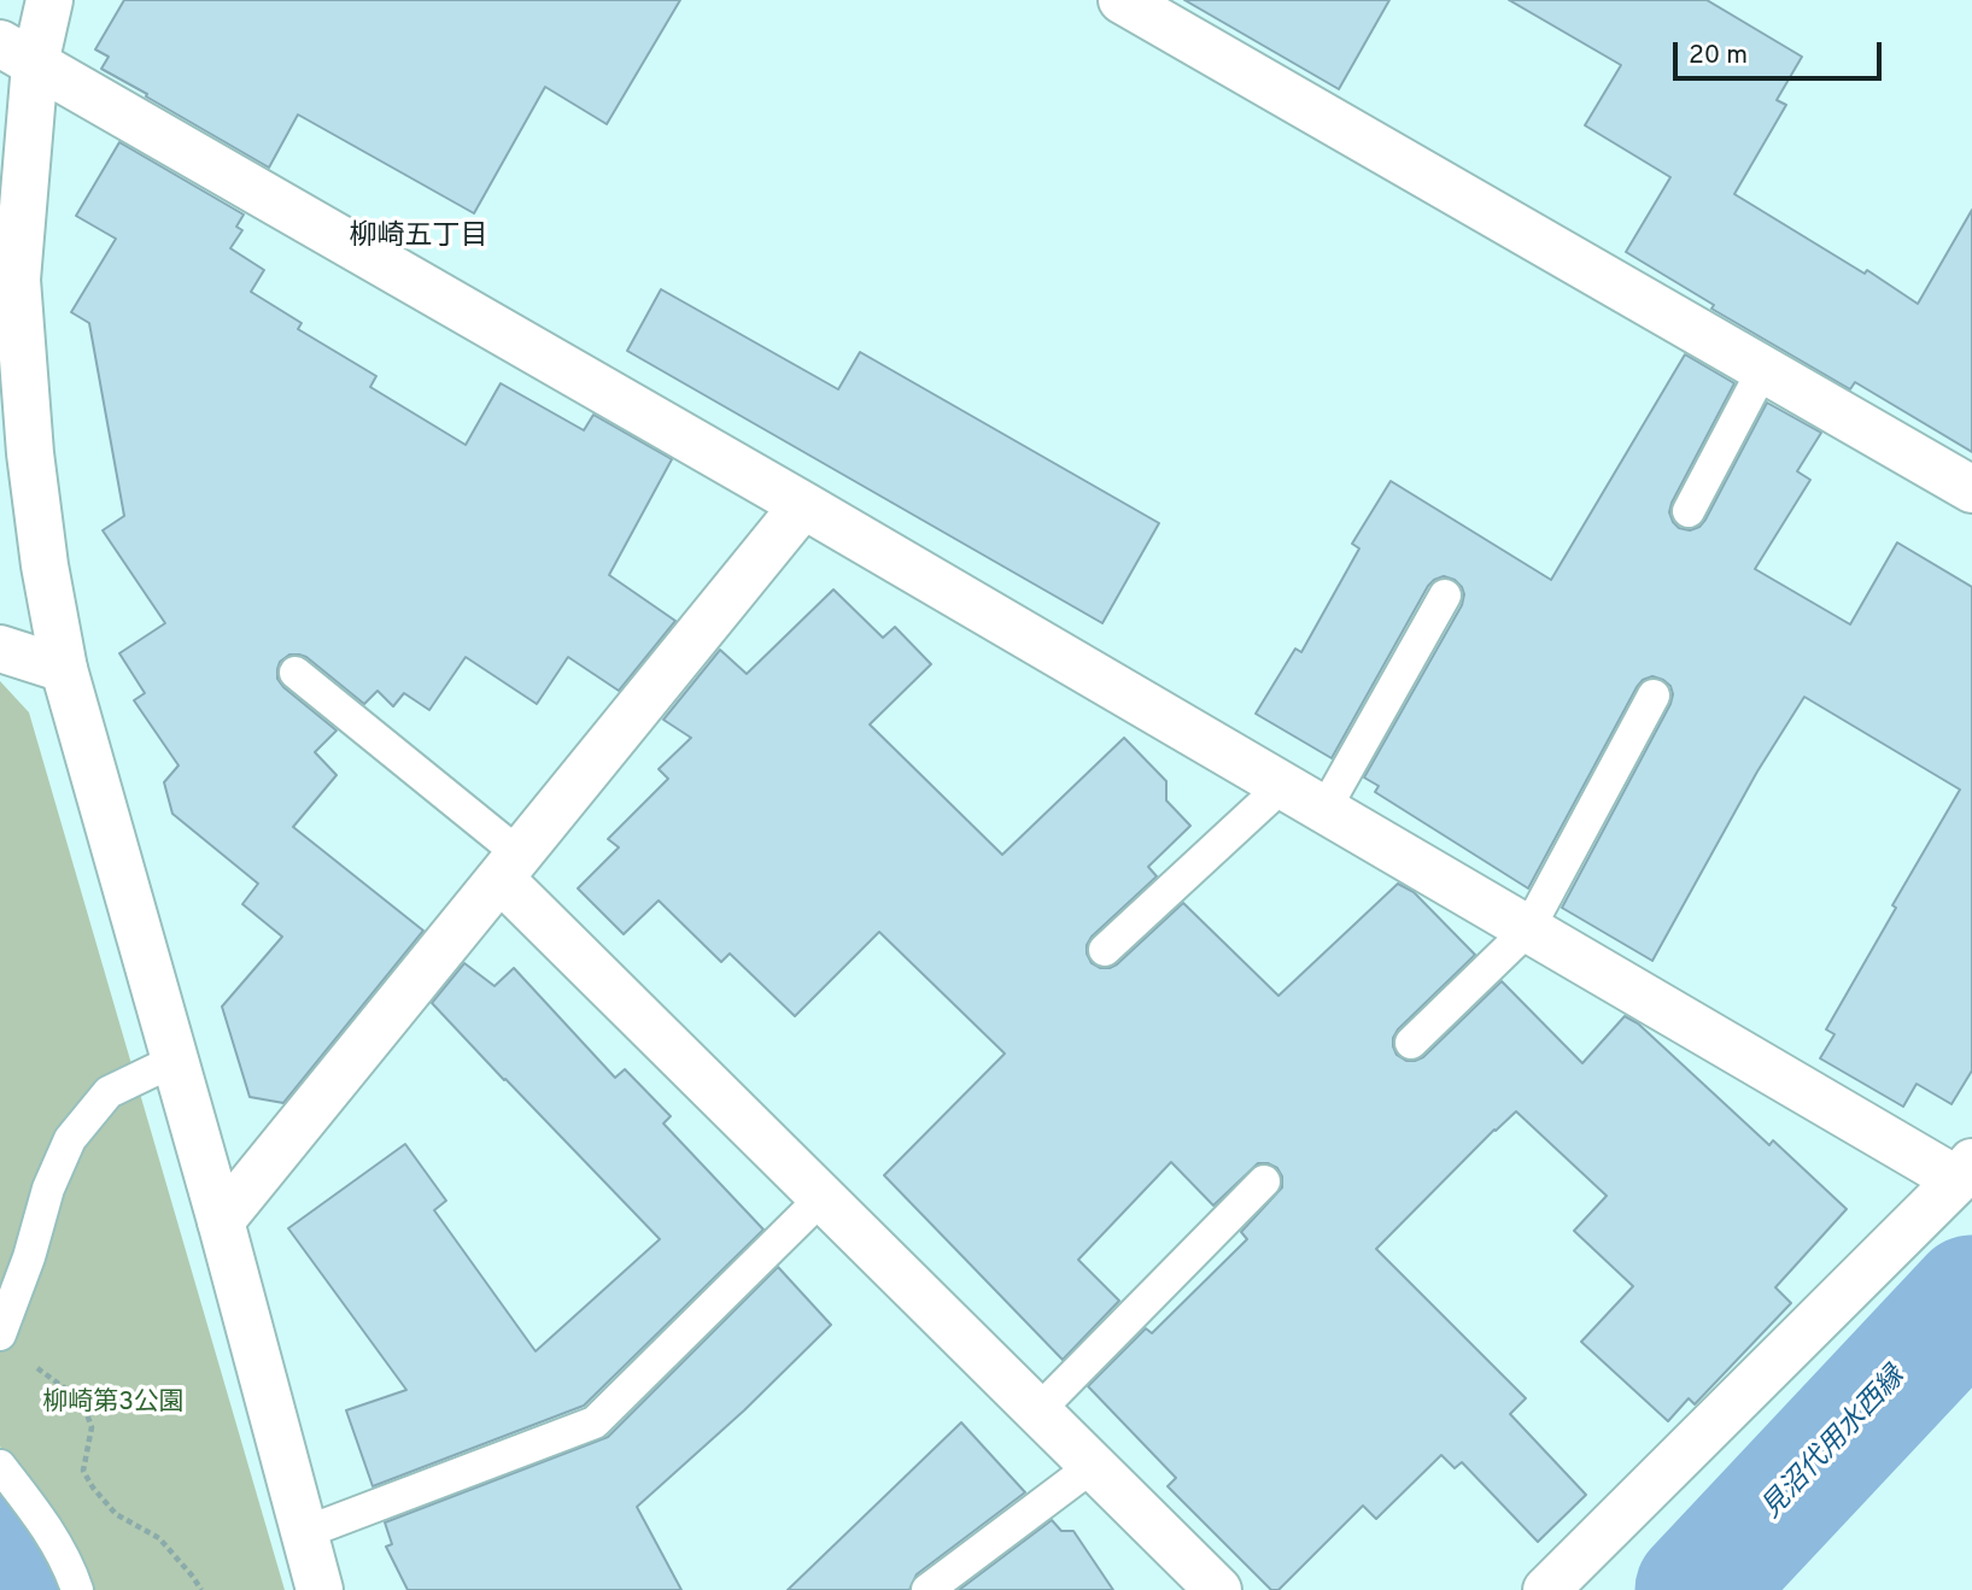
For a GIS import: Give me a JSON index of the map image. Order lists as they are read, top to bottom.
{
  "districts": ["柳崎五丁目"],
  "water": ["見沼代用水西縁"],
  "parks": ["柳崎第3公園"],
  "scale_bar": "20 m"
}
